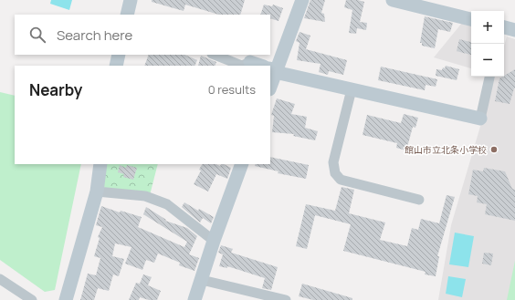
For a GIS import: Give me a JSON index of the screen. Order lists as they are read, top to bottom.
{
  "places": ["館山市立北条小学校"],
  "page": {
    "map_buttons": ["+", "−"],
    "search": "Search here",
    "heading": ["Nearby", "0 results"]
  }
}
